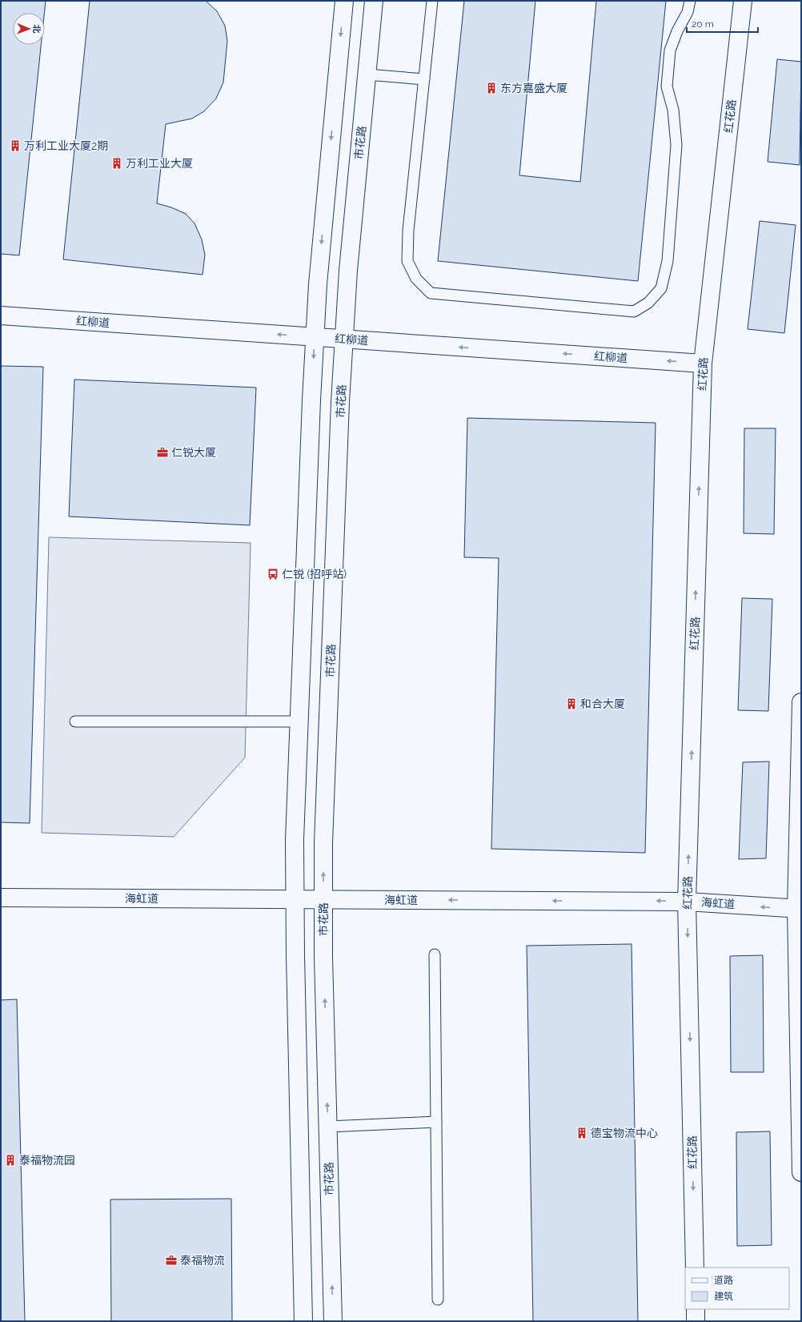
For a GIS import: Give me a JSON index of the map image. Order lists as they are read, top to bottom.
{
  "streets": {
    "street": [
      "红花路",
      "市花路",
      "红柳道",
      "海虹道"
    ]
  },
  "crossings": [
    ["红花路", "红柳道"],
    ["红花路", "海虹道"],
    ["市花路", "红柳道"],
    ["市花路", "海虹道"]
  ],
  "one_way": ["红柳道", "海虹道"],
  "places": {
    "building": [
      "东方嘉盛大厦",
      "万利工业大厦2期",
      "万利工业大厦",
      "和合大厦",
      "德宝物流中心",
      "泰福物流园"
    ],
    "office": ["仁锐大厦", "泰福物流"],
    "bus stop": ["仁锐 (招呼站)"]
  },
  "legend": ["道路", "建筑"],
  "scale_bar": "20 m",
  "north": "right"
}
